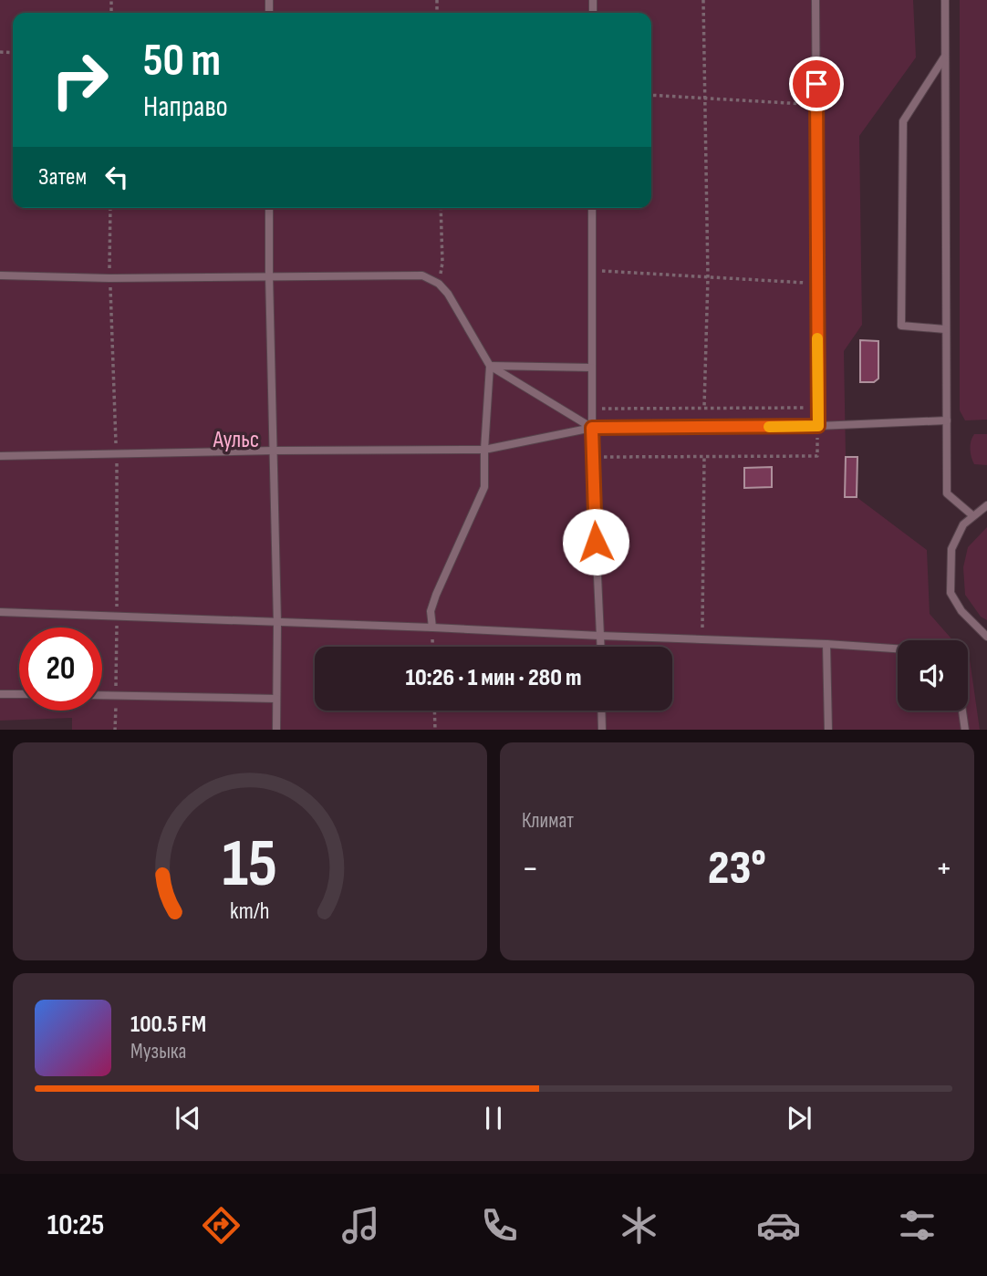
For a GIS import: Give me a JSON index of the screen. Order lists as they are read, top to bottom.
{
  "parks": ["Аульс"],
  "page": {
    "turn": ["50 m", "Направо"],
    "then": "Затем",
    "limit": "20",
    "trip": "10:26 · 1 мин · 280 m",
    "tile": "Климат",
    "heat": ["−", "23°", "+"],
    "song": ["100.5 FM", "Музыка"],
    "tabs": "10:25",
    "gauge": ["15", "km/h"]
  }
}
